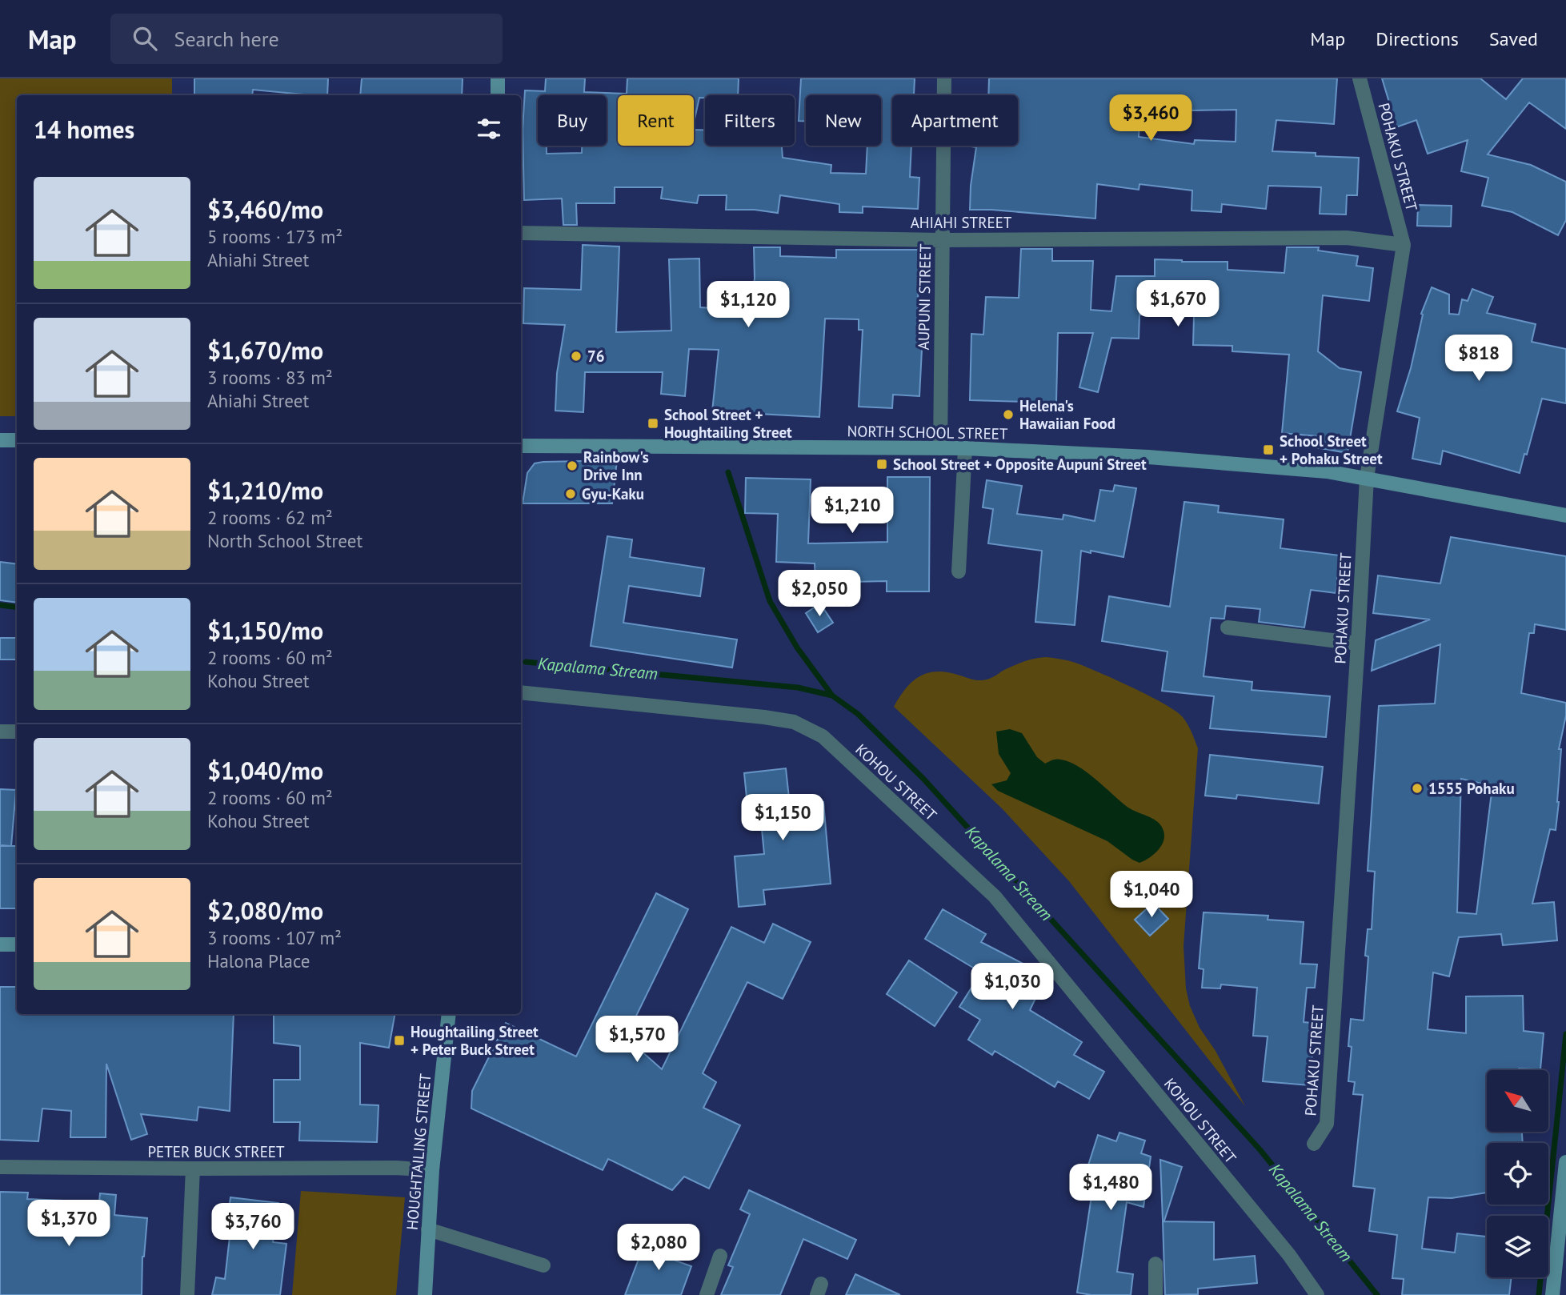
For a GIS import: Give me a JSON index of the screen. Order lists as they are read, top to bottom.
{
  "streets": {
    "main road": ["NORTH SCHOOL STREET", "HOUGHTAILING STREET"],
    "street": [
      "POHAKU STREET",
      "AHIAHI STREET",
      "AUPUNI STREET",
      "KOHOU STREET",
      "PETER BUCK STREET"
    ]
  },
  "crossings": [
    ["POHAKU STREET", "AHIAHI STREET"],
    ["POHAKU STREET", "NORTH SCHOOL STREET"],
    ["AHIAHI STREET", "AUPUNI STREET"],
    ["AUPUNI STREET", "NORTH SCHOOL STREET"],
    ["PETER BUCK STREET", "HOUGHTAILING STREET"]
  ],
  "water": ["Kapalama Stream"],
  "places": {
    "other": [
      "76",
      "Helena's Hawaiian Food",
      "Rainbow's Drive Inn",
      "Gyu-Kaku",
      "1555 Pohaku"
    ],
    "transit": [
      "School Street + Houghtailing Street",
      "School Street + Pohaku Street",
      "School Street + Opposite Aupuni Street",
      "Houghtailing Street + Peter Buck Street"
    ]
  },
  "north": "top left",
  "page": {
    "header": "Map",
    "search": "Search here",
    "nav": ["Map", "Directions", "Saved"],
    "price": [
      "$3,460",
      "$1,670",
      "$1,120",
      "$818",
      "$1,210",
      "$2,050",
      "$1,150",
      "$1,040",
      "$1,030",
      "$1,570",
      "$1,480",
      "$1,370",
      "$3,760",
      "$2,080"
    ],
    "chip": [
      "Buy",
      "Rent",
      "Filters",
      "New",
      "Apartment"
    ],
    "heading": "14 homes",
    "list": [
      {
        "name": "$3,460/mo",
        "note": "5 rooms · 173 m² · Ahiahi Street"
      },
      {
        "name": "$1,670/mo",
        "note": "3 rooms · 83 m² · Ahiahi Street"
      },
      {
        "name": "$1,210/mo",
        "note": "2 rooms · 62 m² · North School Street"
      },
      {
        "name": "$1,150/mo",
        "note": "2 rooms · 60 m² · Kohou Street"
      },
      {
        "name": "$1,040/mo",
        "note": "2 rooms · 60 m² · Kohou Street"
      },
      {
        "name": "$2,080/mo",
        "note": "3 rooms · 107 m² · Halona Place"
      }
    ]
  }
}
